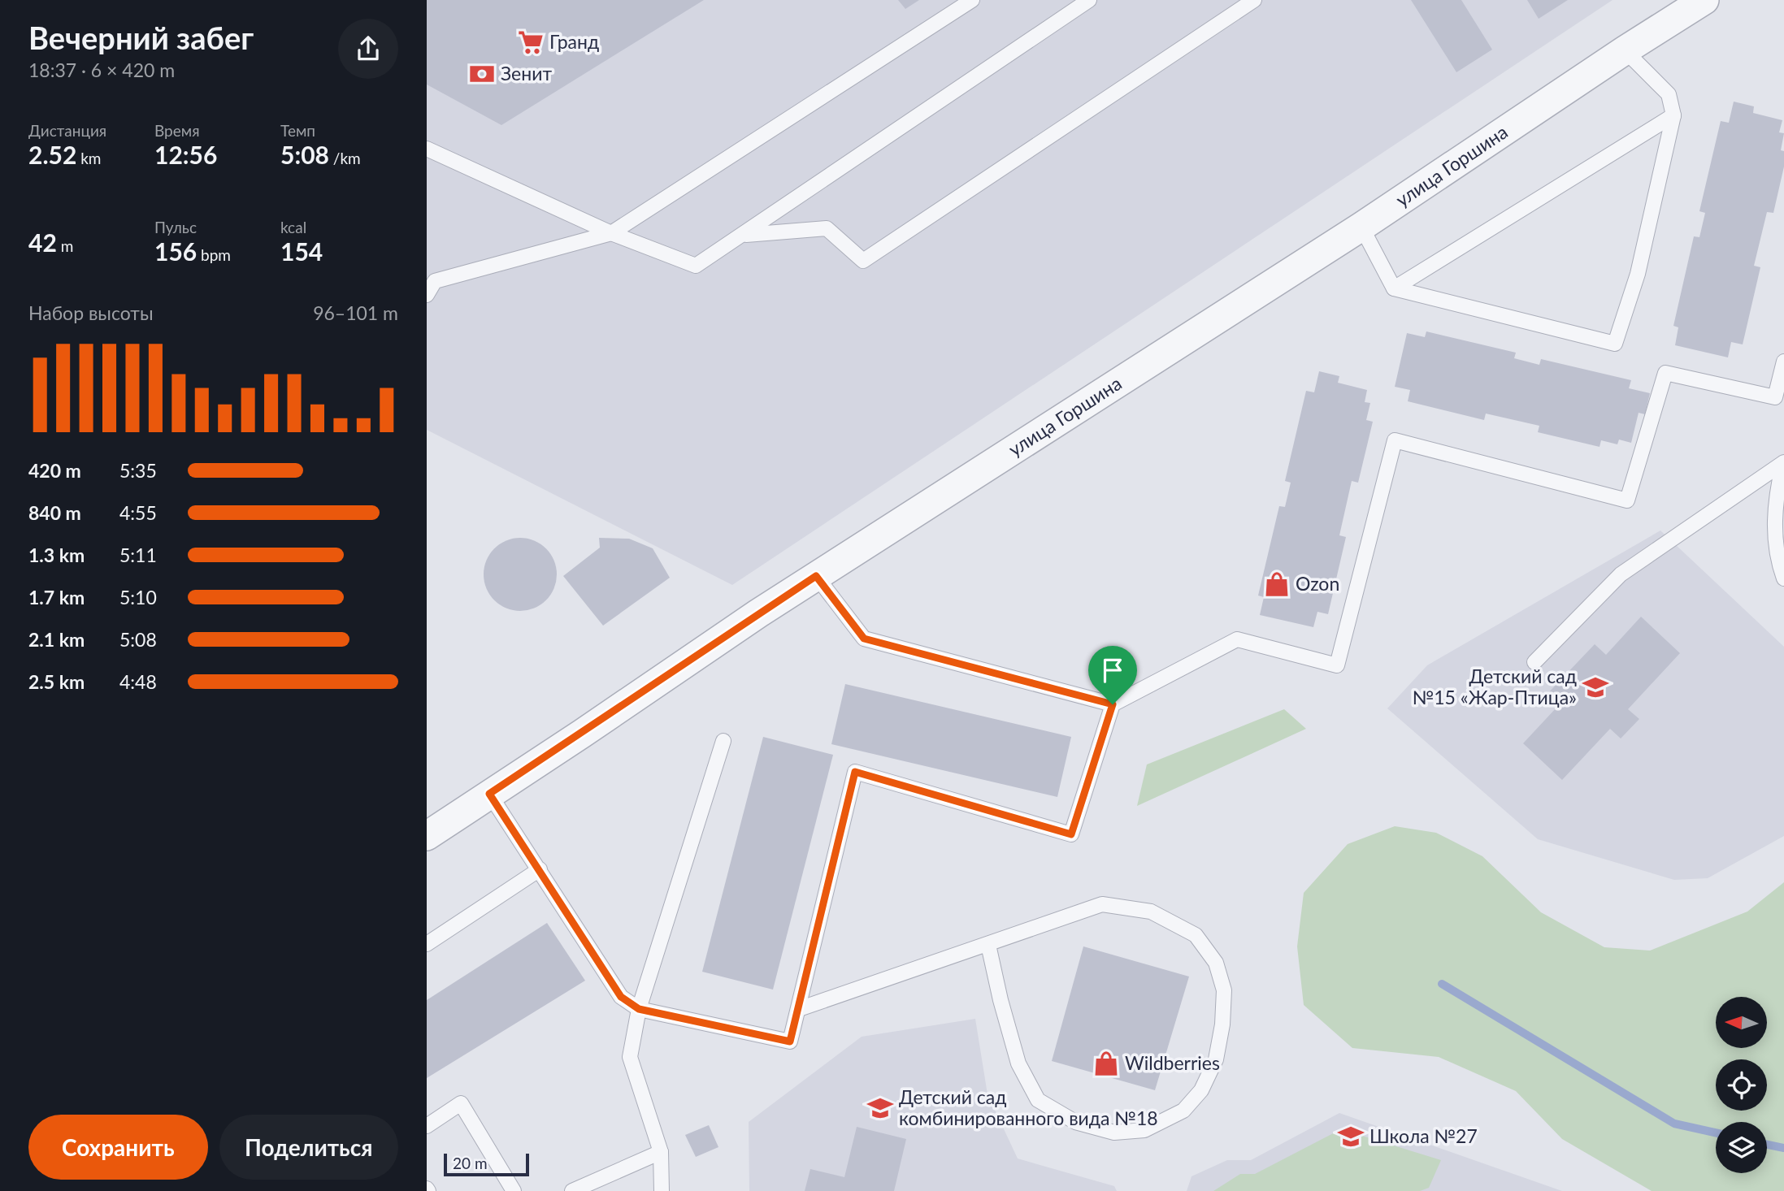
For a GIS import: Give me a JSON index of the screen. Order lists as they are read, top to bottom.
{
  "streets": {
    "street": ["улица Горшина"]
  },
  "places": {
    "supermarket": ["Гранд"],
    "bank": ["Зенит"],
    "shop": ["Ozon", "Wildberries"],
    "school or university": ["Детский сад №15 «Жар-Птица»", "Детский сад комбинированного вида №18", "Школа №27"]
  },
  "scale_bar": "20 m",
  "north": "left",
  "page": {
    "heading": ["Вечерний забег", "18:37 · 6 × 420 m"],
    "stats": [
      ["Дистанция", "2.52 km"],
      ["Время", "12:56"],
      ["Темп", "5:08 /km"],
      ["42 m"],
      ["Пульс", "156 bpm"],
      ["kcal", "154"]
    ],
    "chart": ["Набор высоты", "96–101 m"],
    "list": [
      {
        "name": "420 m",
        "note": "5:35"
      },
      {
        "name": "840 m",
        "note": "4:55"
      },
      {
        "name": "1.3 km",
        "note": "5:11"
      },
      {
        "name": "1.7 km",
        "note": "5:10"
      },
      {
        "name": "2.1 km",
        "note": "5:08"
      },
      {
        "name": "2.5 km",
        "note": "4:48"
      }
    ],
    "buttons": ["Сохранить", "Поделиться"],
    "scale": "20 m"
  }
}
